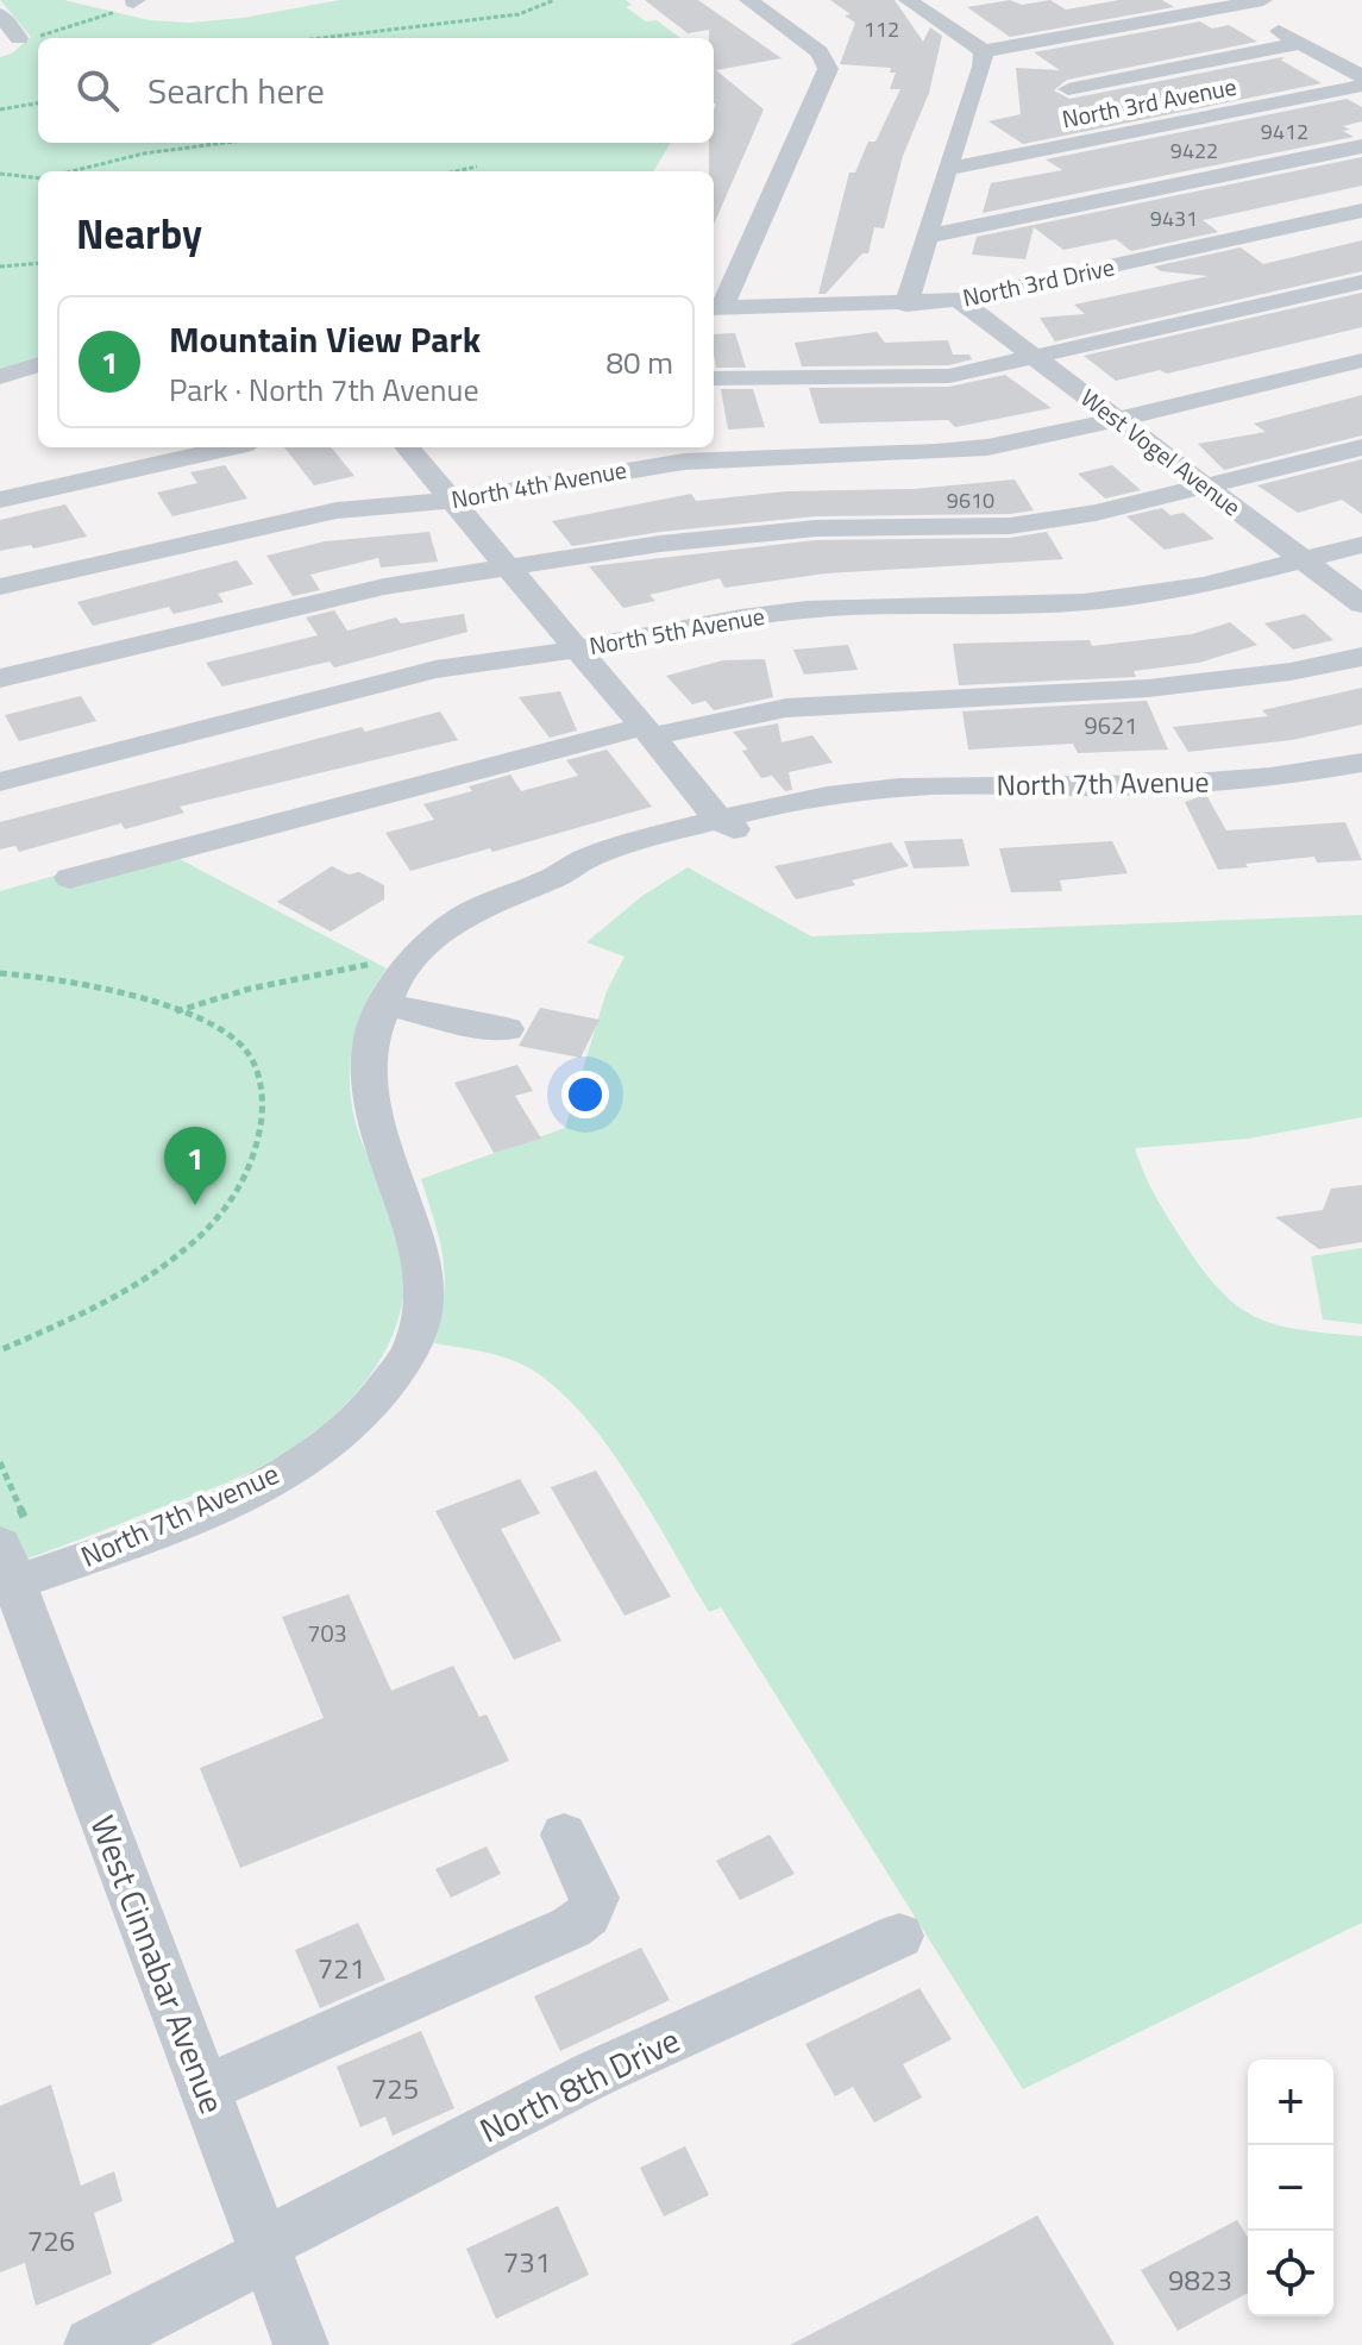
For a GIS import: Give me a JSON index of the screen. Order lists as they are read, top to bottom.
{
  "streets": {
    "street": [
      "North 3rd Avenue",
      "North 3rd Drive",
      "West Vogel Avenue",
      "North 4th Avenue",
      "North 5th Avenue",
      "North 7th Avenue",
      "West Cinnabar Avenue",
      "North 8th Drive"
    ]
  },
  "crossings": [
    ["North 3rd Drive", "West Vogel Avenue"],
    ["West Vogel Avenue", "North 4th Avenue"],
    ["West Vogel Avenue", "North 5th Avenue"],
    ["North 7th Avenue", "West Cinnabar Avenue"],
    ["West Cinnabar Avenue", "North 8th Drive"]
  ],
  "house_numbers": [
    "112",
    "9412",
    "9422",
    "9431",
    "9610",
    "9621",
    "703",
    "721",
    "725",
    "726",
    "731",
    "9823"
  ],
  "page": {
    "search": "Search here",
    "heading": "Nearby",
    "list": [
      {
        "mark": "1",
        "name": "Mountain View Park",
        "note": "Park · North 7th Avenue",
        "value": "80 m"
      }
    ],
    "pins": "1",
    "map_buttons": ["+", "−"]
  }
}
